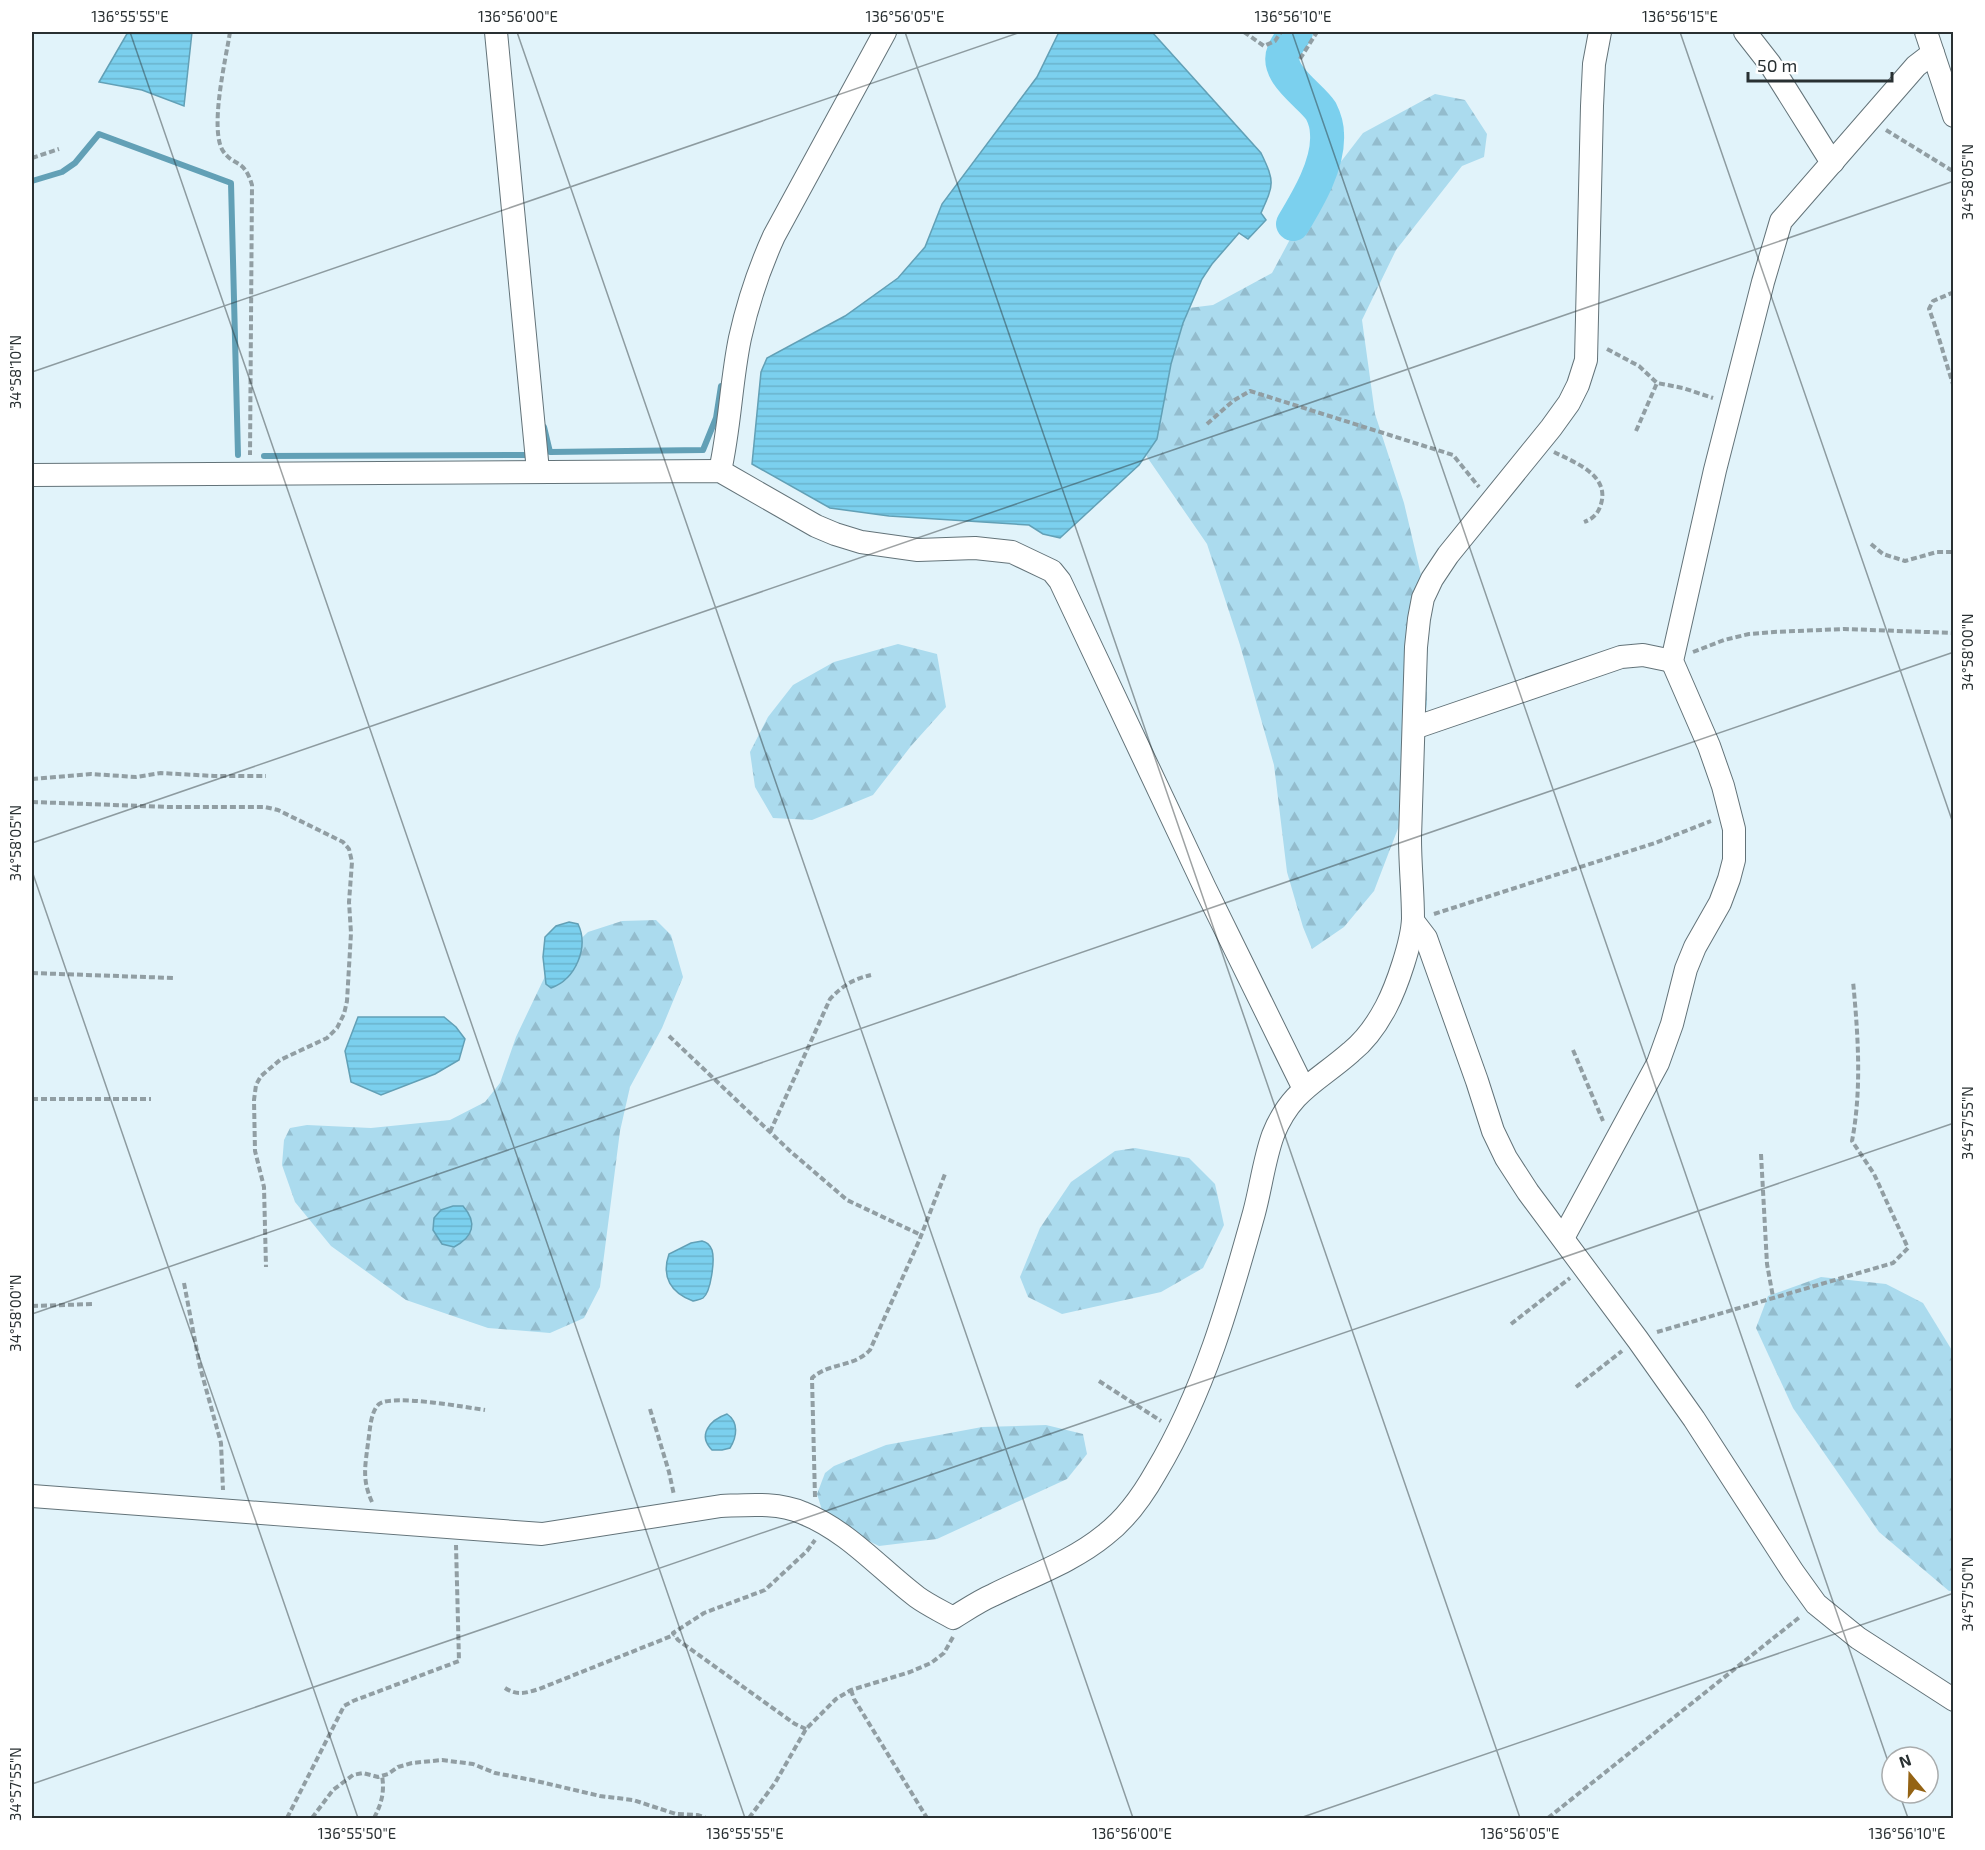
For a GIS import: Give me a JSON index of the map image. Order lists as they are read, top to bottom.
{
  "scale_bar": "50 m",
  "north": "top",
  "coordinates": [
    "136°55'55\"E",
    "136°56'00\"E",
    "136°56'05\"E",
    "136°56'10\"E",
    "136°56'15\"E",
    "34°58'05\"N",
    "34°58'10\"N",
    "34°58'00\"N",
    "34°57'55\"N",
    "34°57'50\"N",
    "136°55'50\"E"
  ]
}
